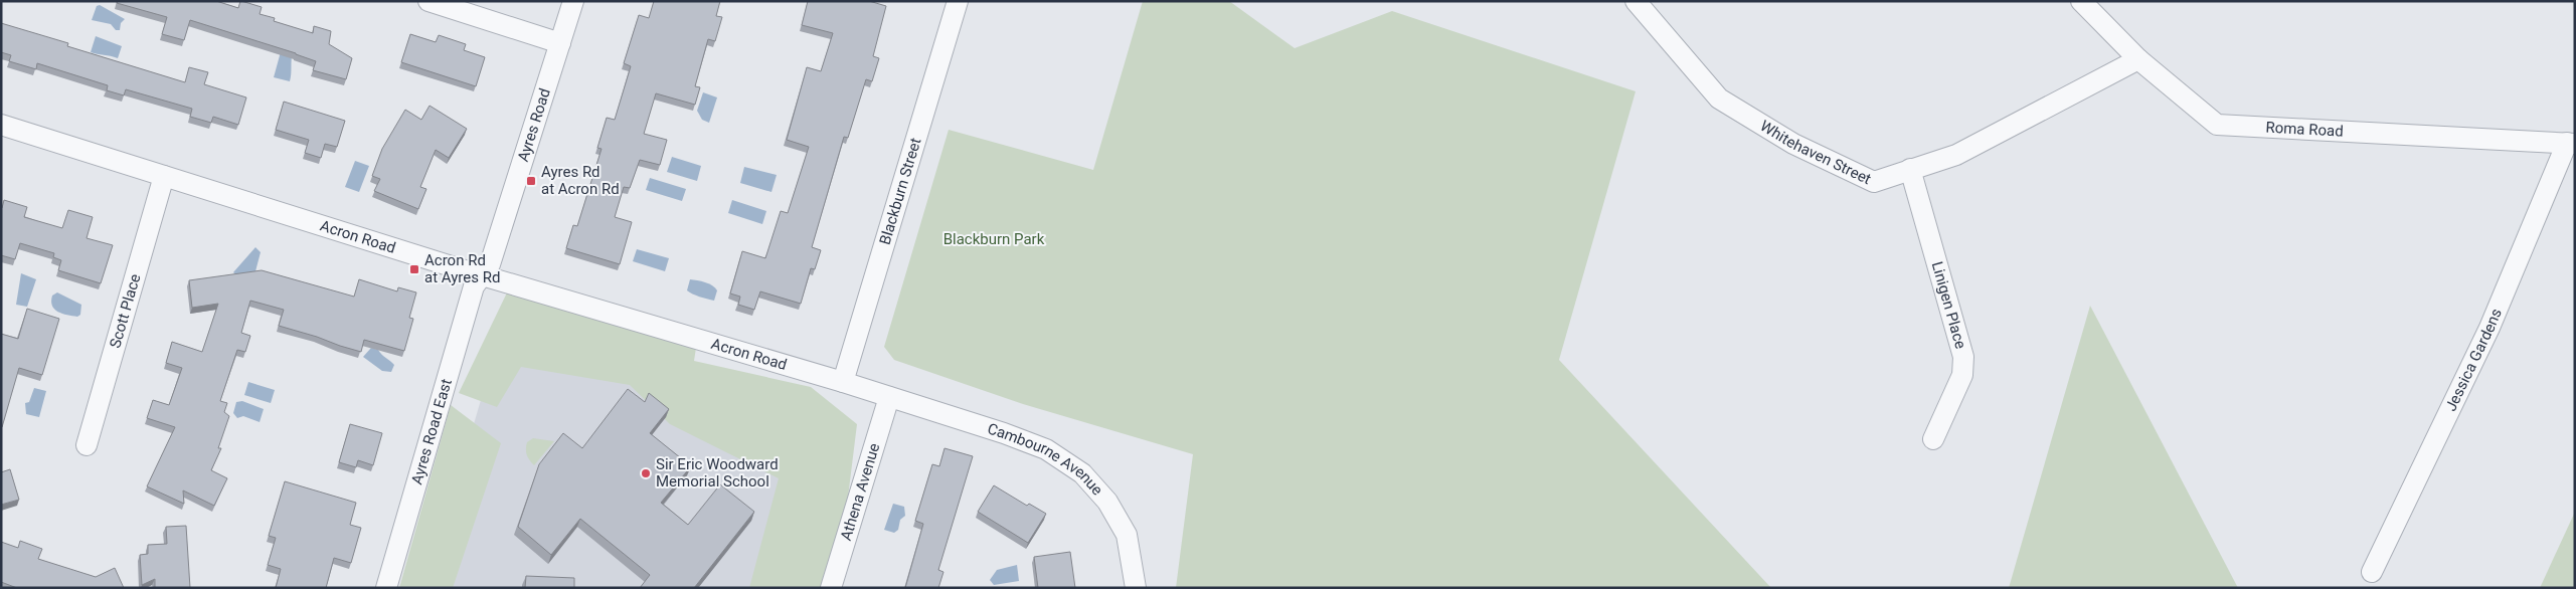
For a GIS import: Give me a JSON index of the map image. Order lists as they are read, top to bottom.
{
  "streets": {
    "street": [
      "Ayres Road",
      "Roma Road",
      "Whitehaven Street",
      "Blackburn Street",
      "Acron Road",
      "Linigen Place",
      "Scott Place",
      "Jessica Gardens",
      "Ayres Road East",
      "Cambourne Avenue",
      "Athena Avenue"
    ]
  },
  "crossings": [
    ["Ayres Road", "Acron Road"],
    ["Ayres Road", "Ayres Road East"],
    ["Roma Road", "Whitehaven Street"],
    ["Roma Road", "Jessica Gardens"],
    ["Whitehaven Street", "Linigen Place"],
    ["Blackburn Street", "Acron Road"],
    ["Acron Road", "Scott Place"],
    ["Acron Road", "Ayres Road East"],
    ["Acron Road", "Cambourne Avenue"],
    ["Acron Road", "Athena Avenue"],
    ["Cambourne Avenue", "Athena Avenue"]
  ],
  "parks": ["Blackburn Park"],
  "places": {
    "transit": ["Ayres Rd at Acron Rd", "Acron Rd at Ayres Rd"],
    "other": ["Sir Eric Woodward Memorial School"]
  }
}
